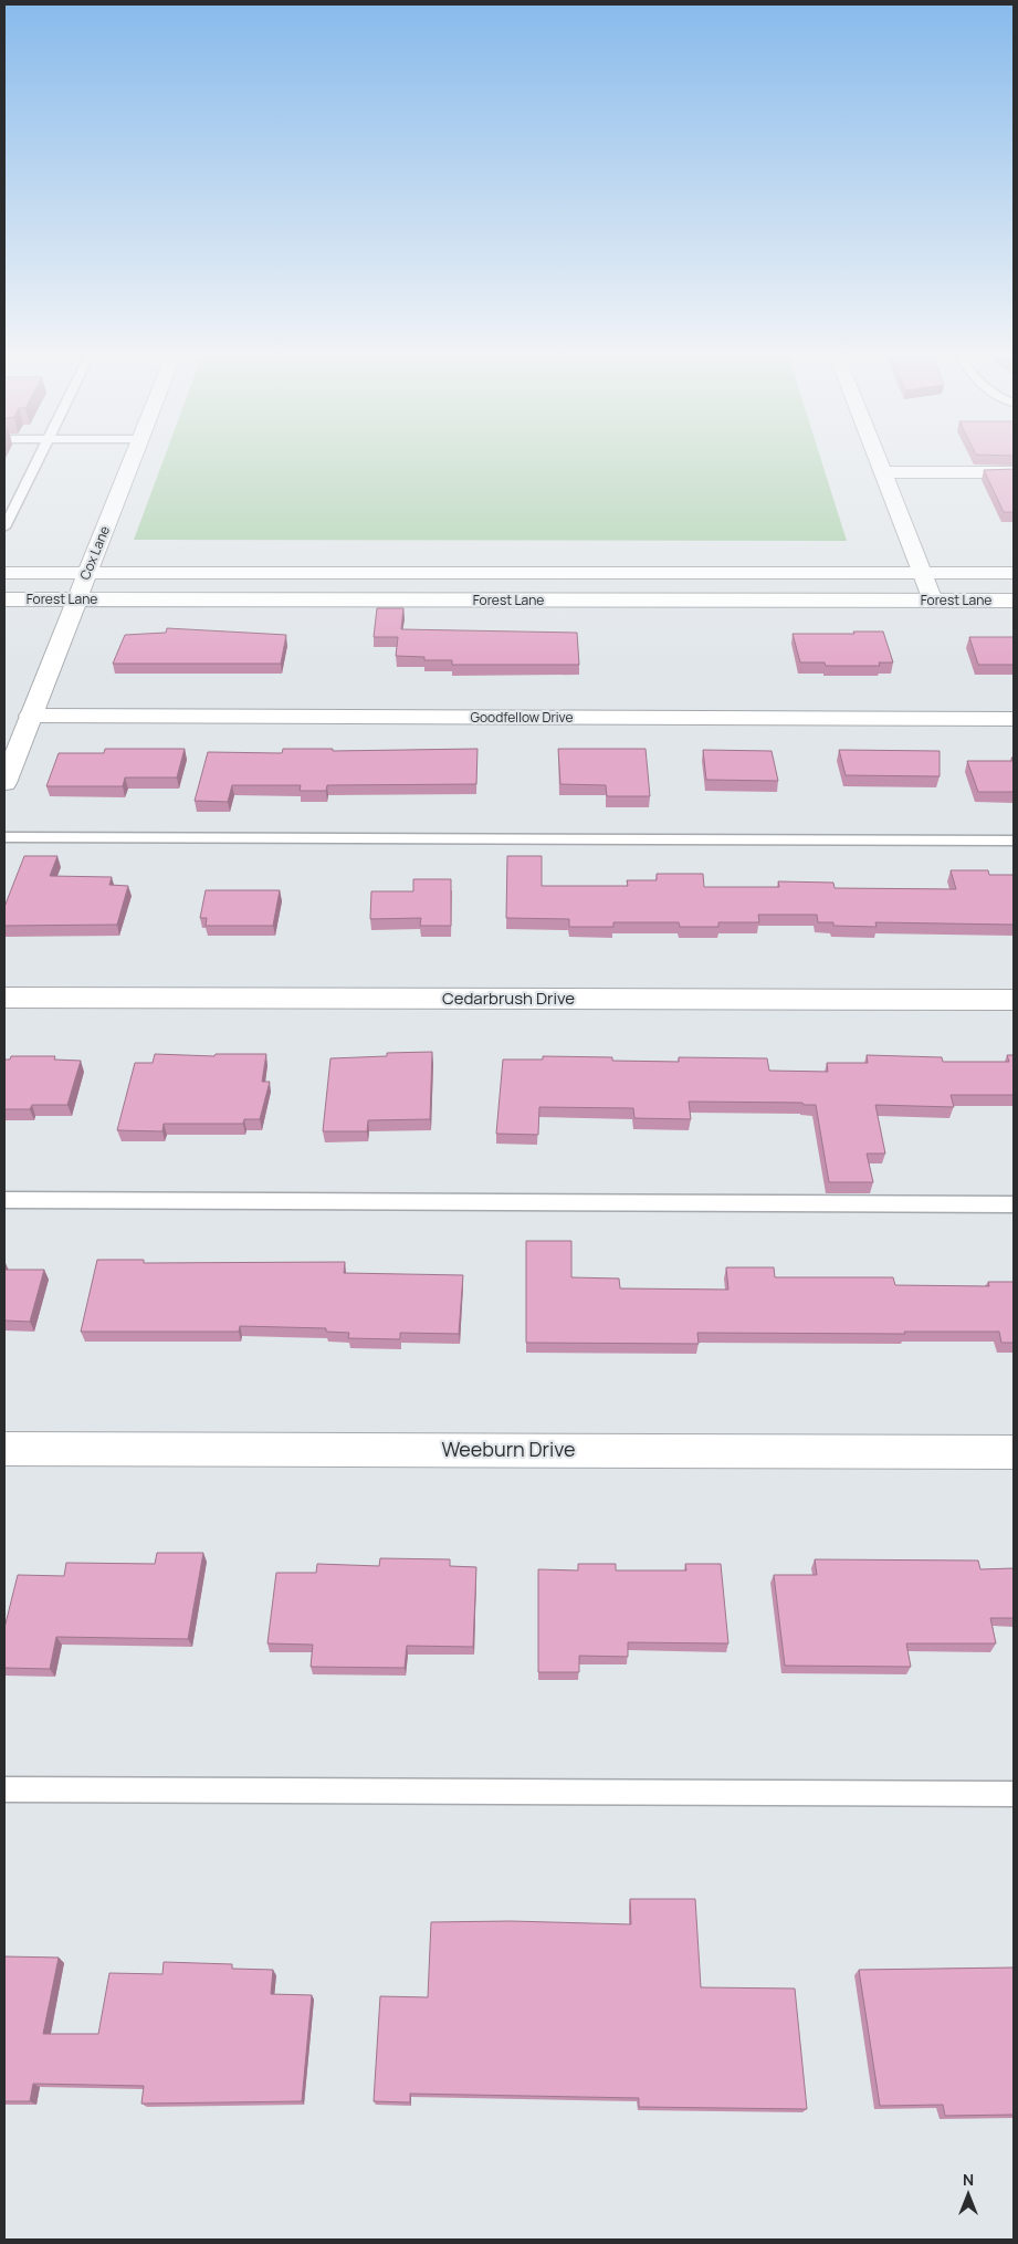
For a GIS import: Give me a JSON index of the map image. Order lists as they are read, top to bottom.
{
  "streets": {
    "street": [
      "Cox Lane",
      "Forest Lane",
      "Goodfellow Drive",
      "Cedarbrush Drive",
      "Weeburn Drive"
    ]
  },
  "crossings": [
    ["Cox Lane", "Forest Lane"],
    ["Cox Lane", "Goodfellow Drive"]
  ],
  "north": "top"
}
